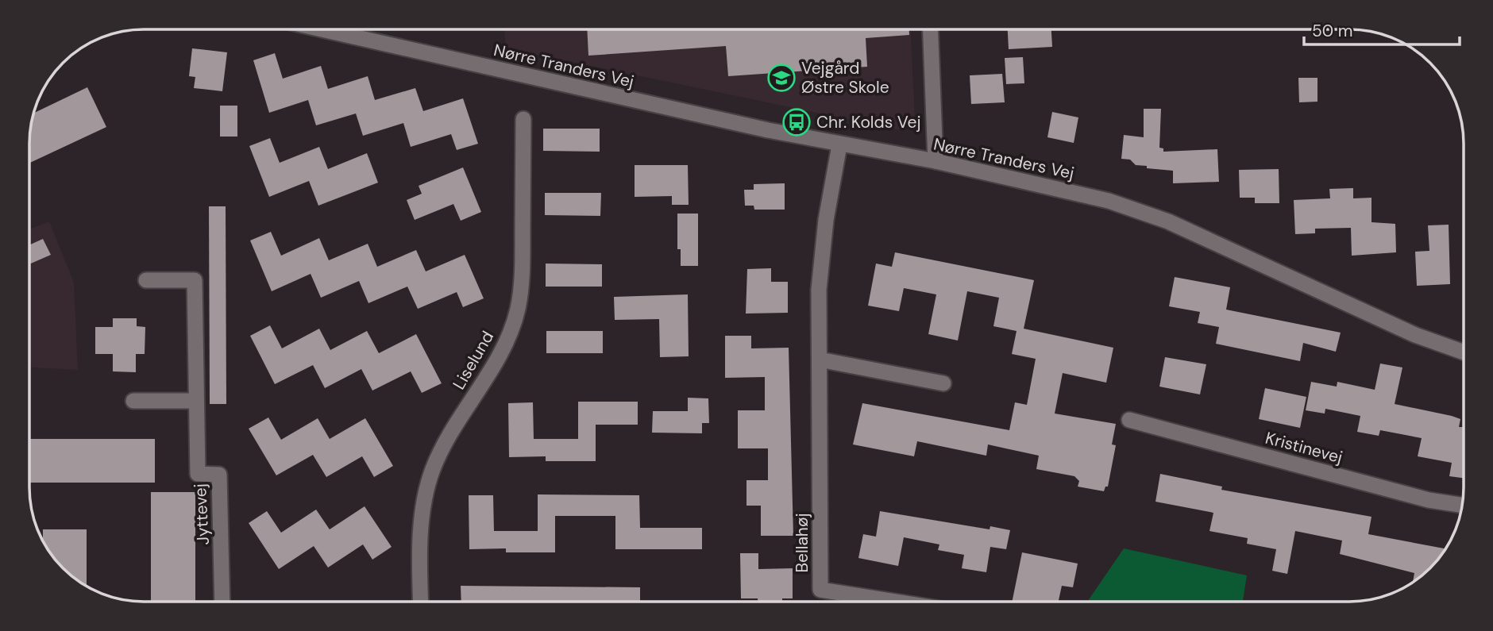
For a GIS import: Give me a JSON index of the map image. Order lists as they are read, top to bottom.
{
  "streets": {
    "street": [
      "Nørre Tranders Vej",
      "Liselund",
      "Kristinevej",
      "Jyttevej",
      "Bellahøj"
    ]
  },
  "crossings": [
    ["Nørre Tranders Vej", "Bellahøj"]
  ],
  "places": {
    "school or university": ["Vejgård Østre Skole"],
    "bus stop": ["Chr. Kolds Vej"]
  },
  "scale_bar": "50 m"
}
